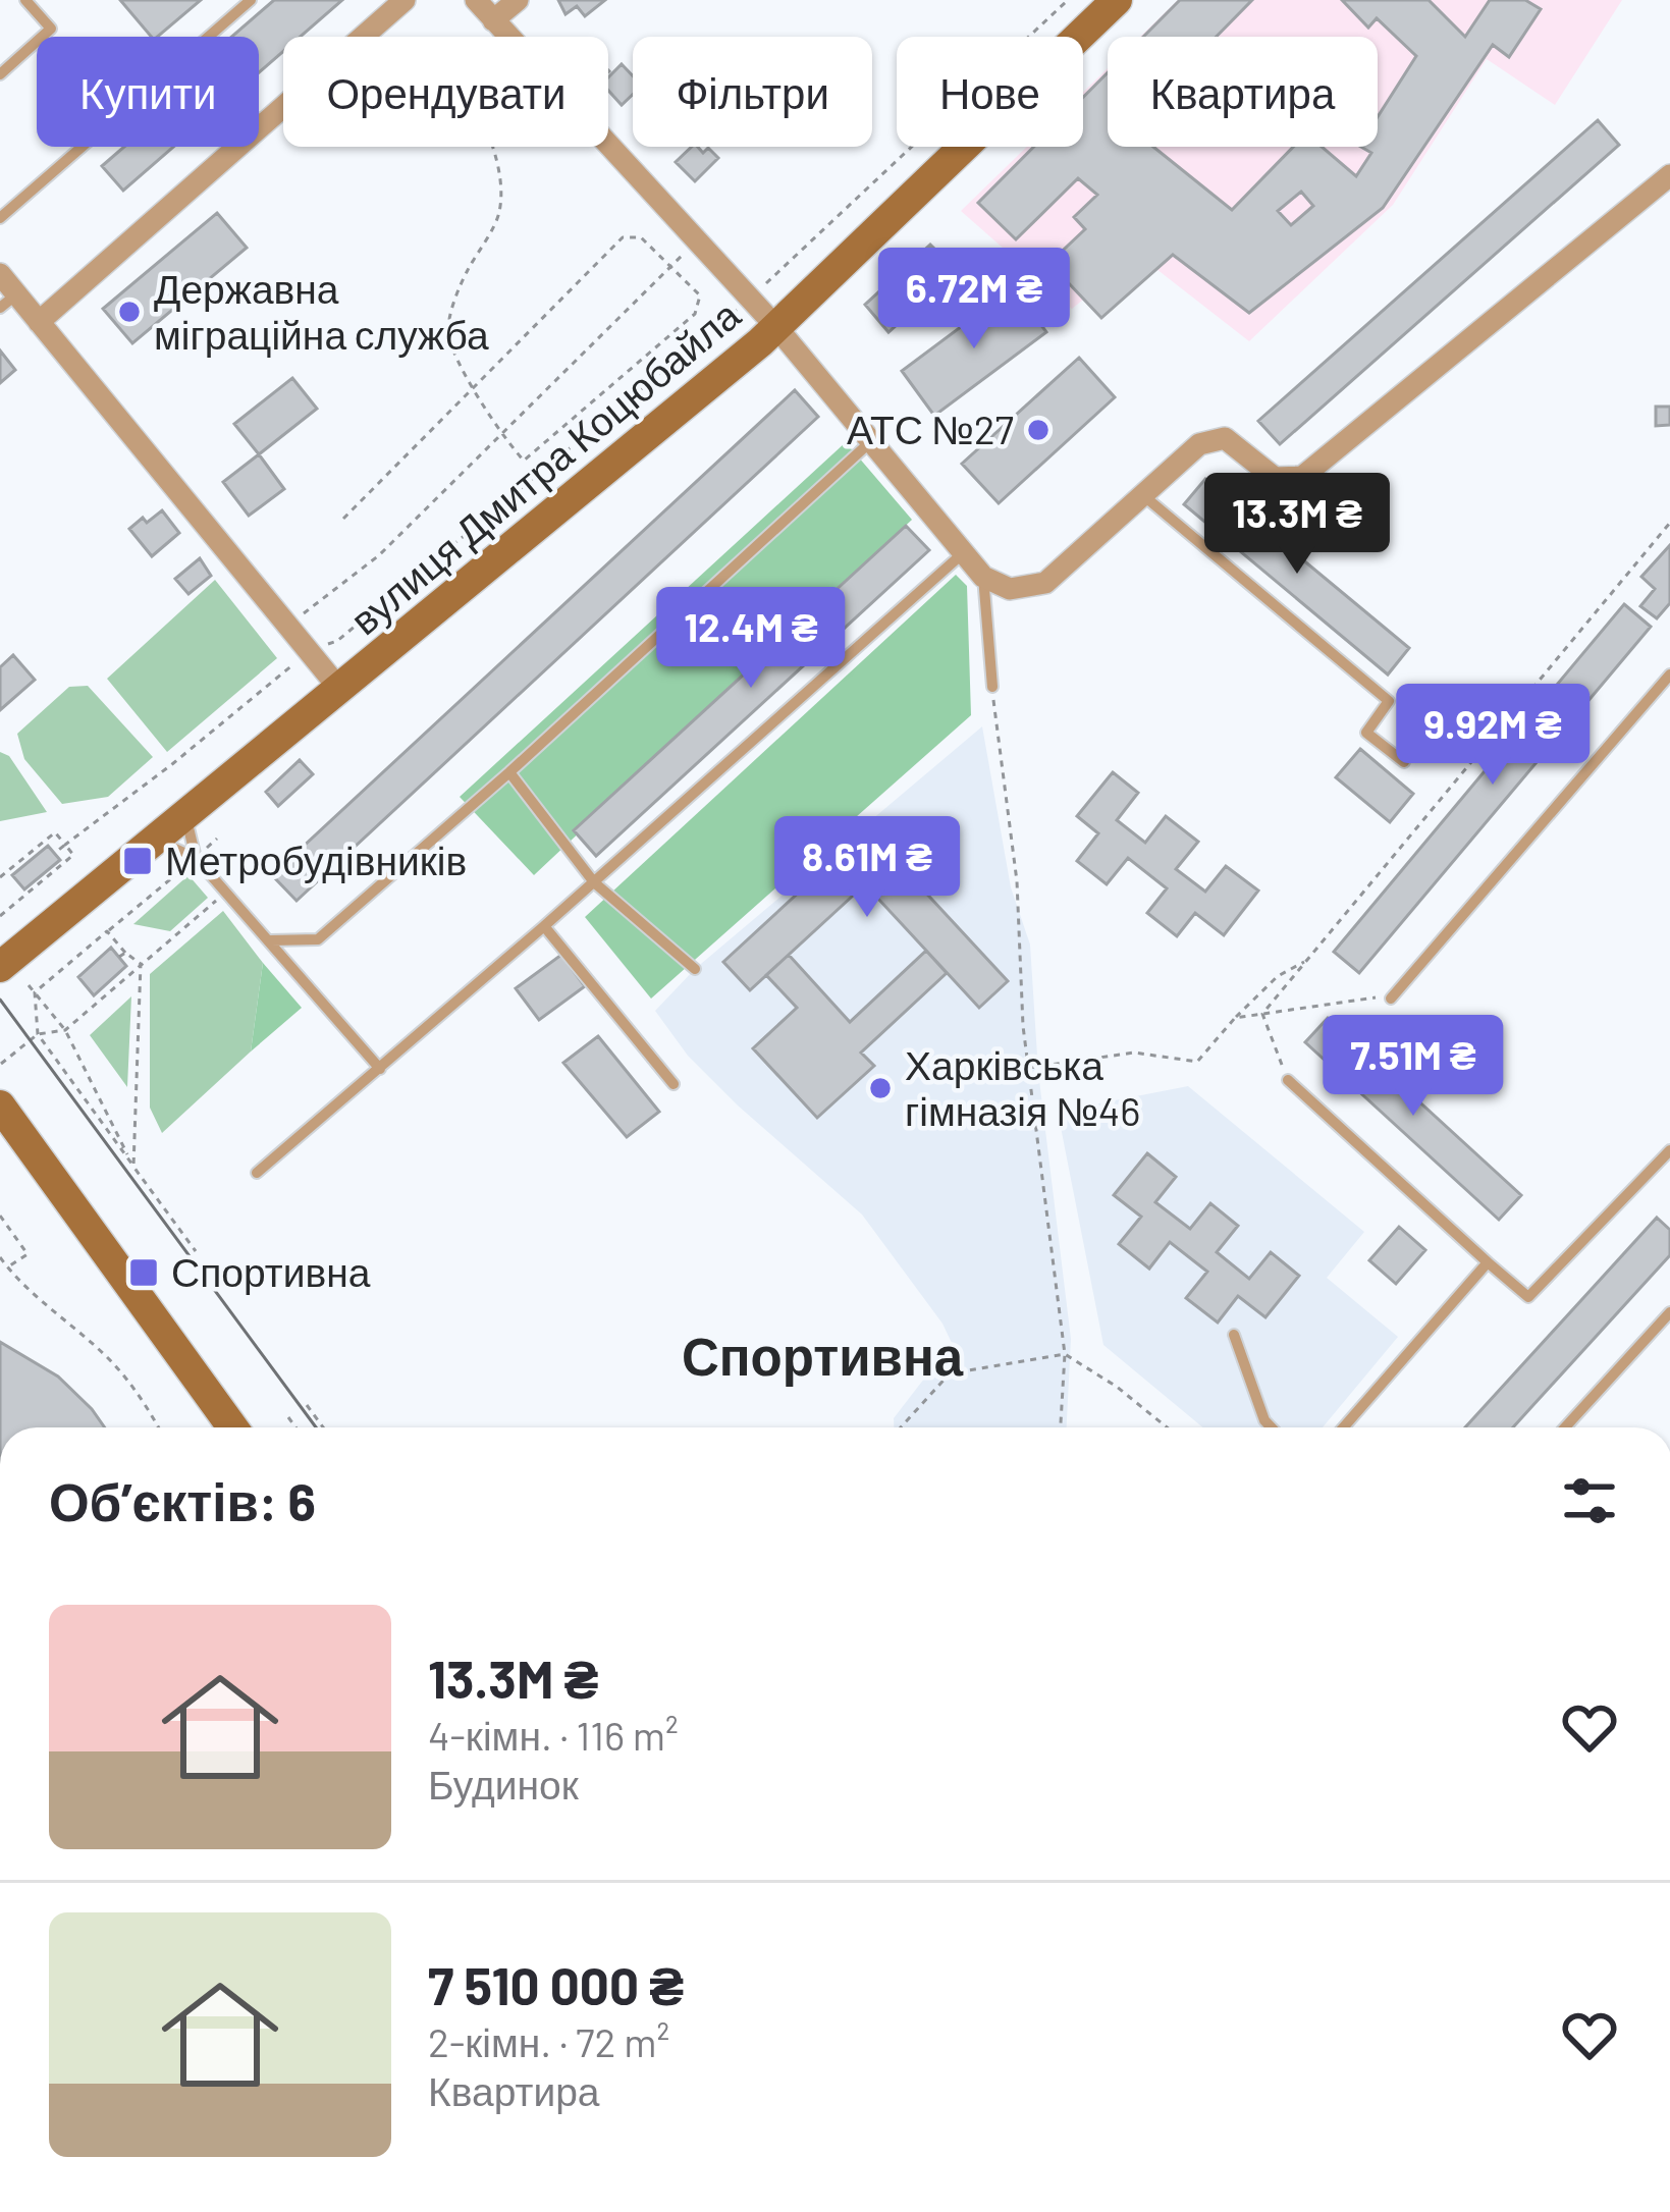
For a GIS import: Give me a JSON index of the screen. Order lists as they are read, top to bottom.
{
  "streets": {
    "main road": ["вулиця Дмитра Коцюбайла"]
  },
  "districts": ["Спортивна"],
  "places": {
    "other": ["Державна міграційна служба", "АТС №27", "Харківська гімназія №46"],
    "transit": ["Метробудівників", "Спортивна"]
  },
  "page": {
    "chip": [
      "Купити",
      "Орендувати",
      "Фільтри",
      "Нове",
      "Квартира"
    ],
    "price": [
      "6.72M ₴",
      "13.3M ₴",
      "12.4M ₴",
      "9.92M ₴",
      "8.61M ₴",
      "7.51M ₴"
    ],
    "heading": "Об’єктів: 6",
    "list": [
      {
        "name": "13.3M ₴",
        "note": "4-кімн. · 116 m² · Будинок"
      },
      {
        "name": "7 510 000 ₴",
        "note": "2-кімн. · 72 m² · Квартира"
      }
    ]
  }
}
